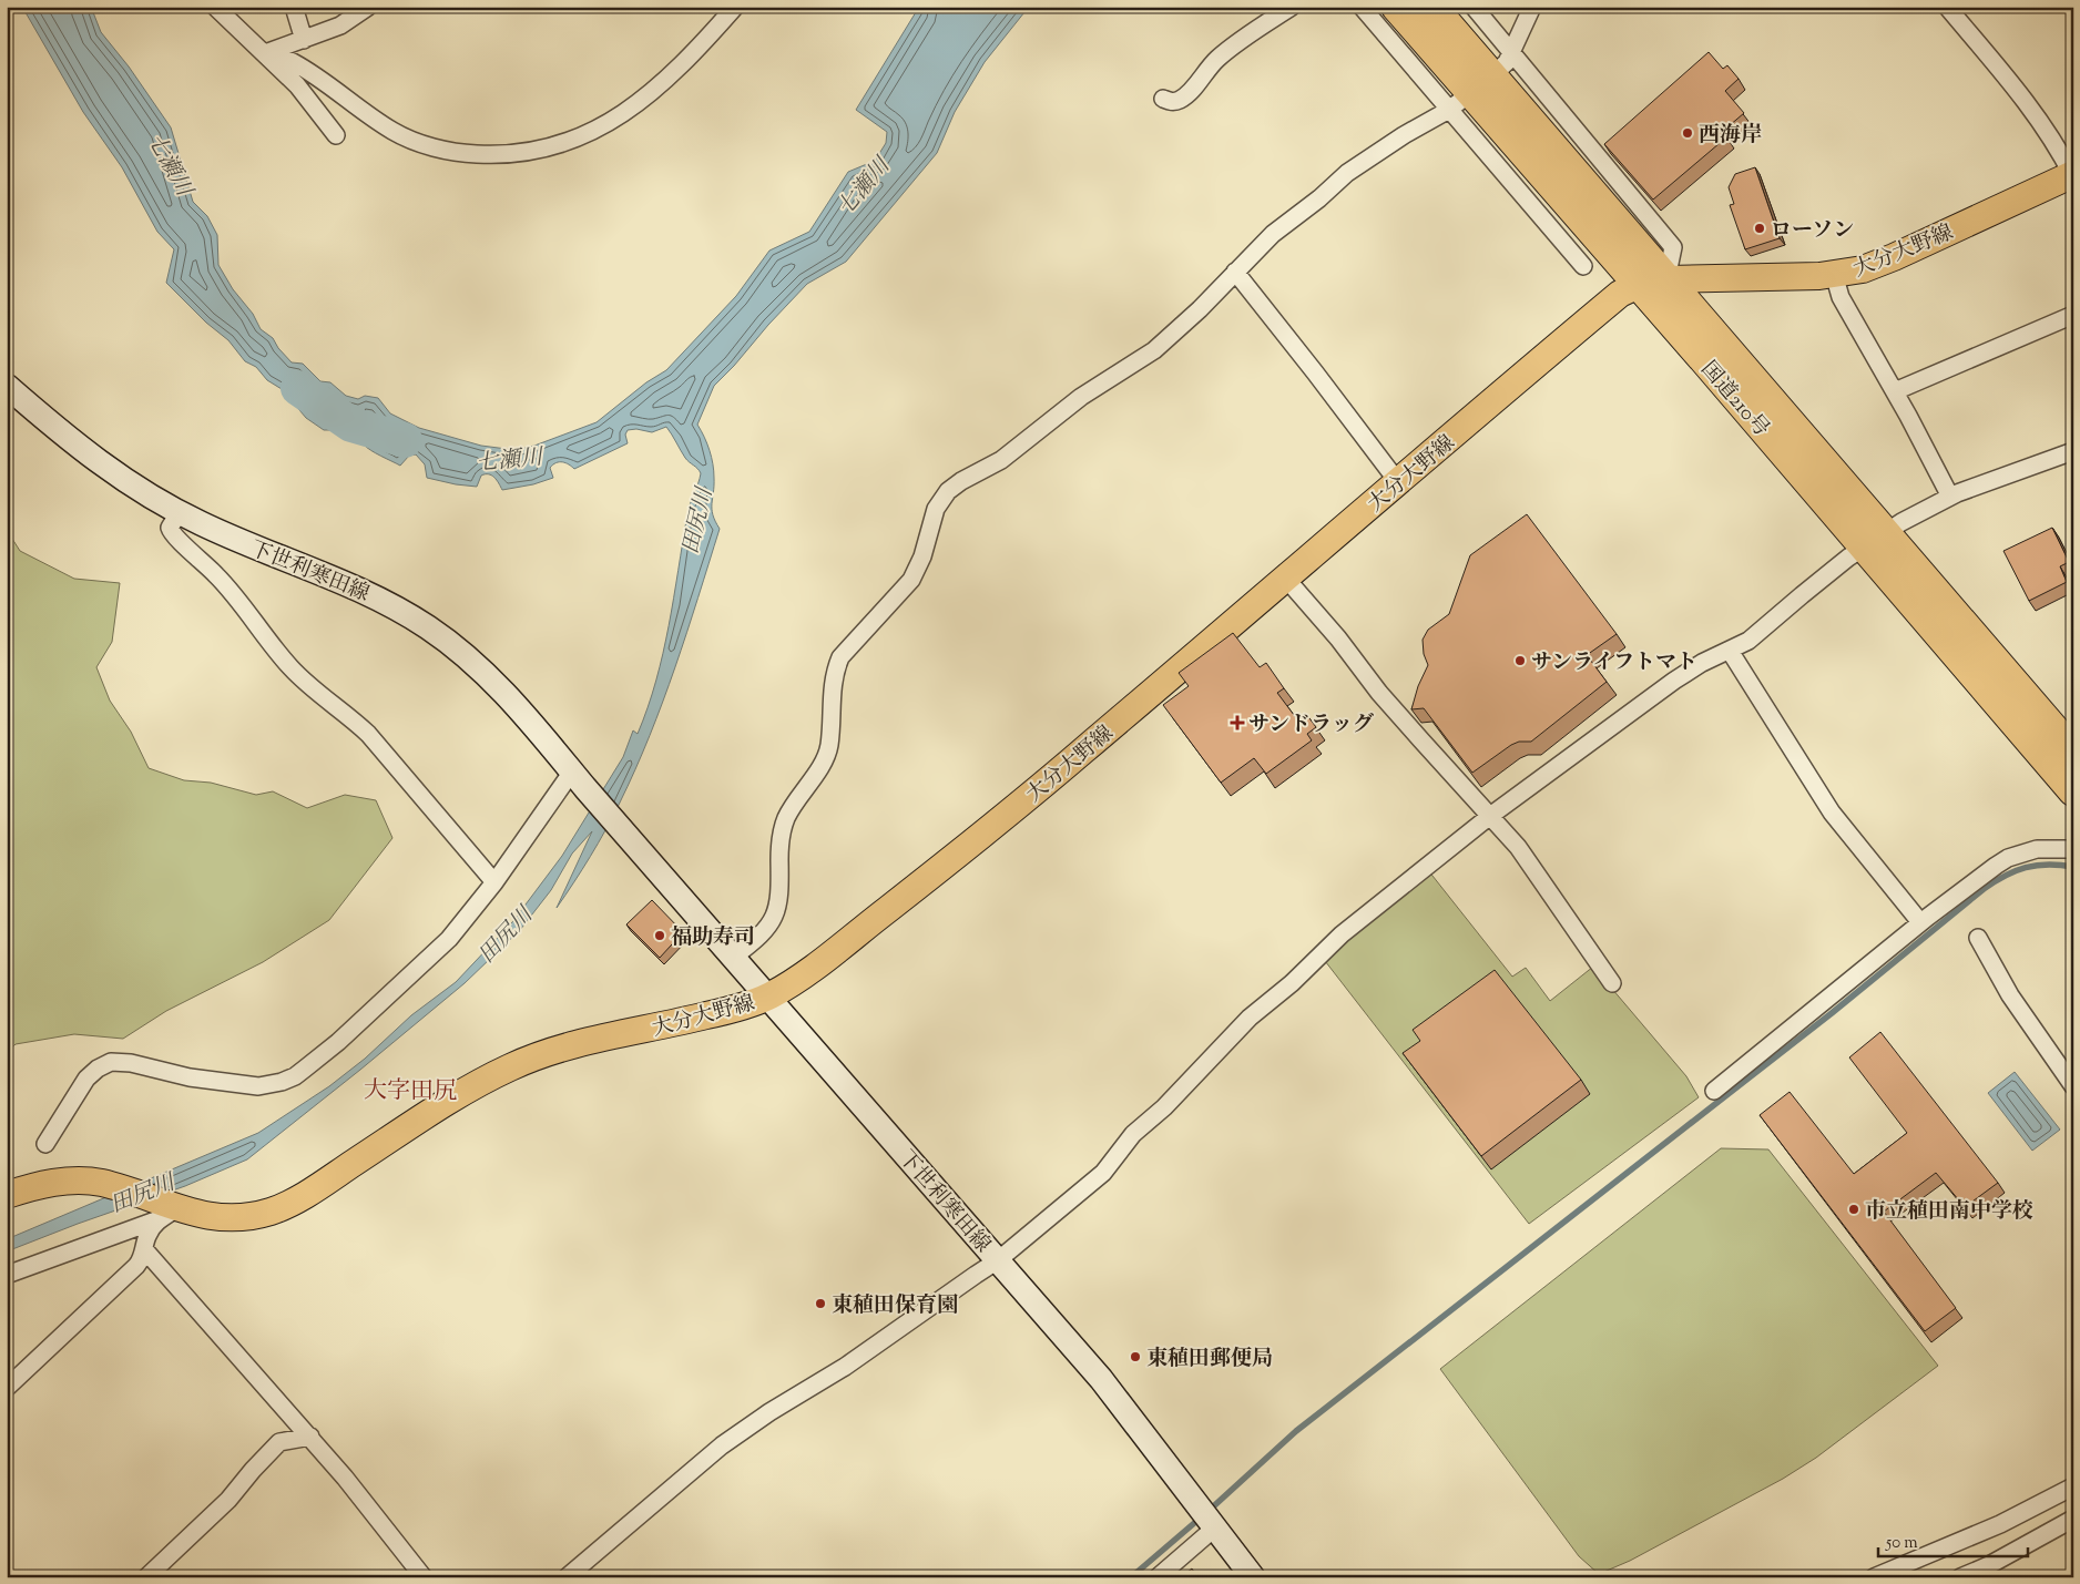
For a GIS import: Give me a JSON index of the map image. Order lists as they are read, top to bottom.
{
  "streets": {
    "highway": ["国道210号"],
    "main road": ["大分大野線", "下世利寒田線"]
  },
  "crossings": [
    ["大分大野線", "国道210号"],
    ["大分大野線", "下世利寒田線"]
  ],
  "districts": ["大字田尻"],
  "water": ["七瀬川", "田尻川"],
  "places": {
    "other": [
      "西海岸",
      "ローソン",
      "サンライフトマト",
      "福助寿司",
      "市立稙田南中学校",
      "東稙田保育園",
      "東稙田郵便局"
    ],
    "health": ["サンドラッグ"]
  },
  "scale_bar": "50 m"
}
